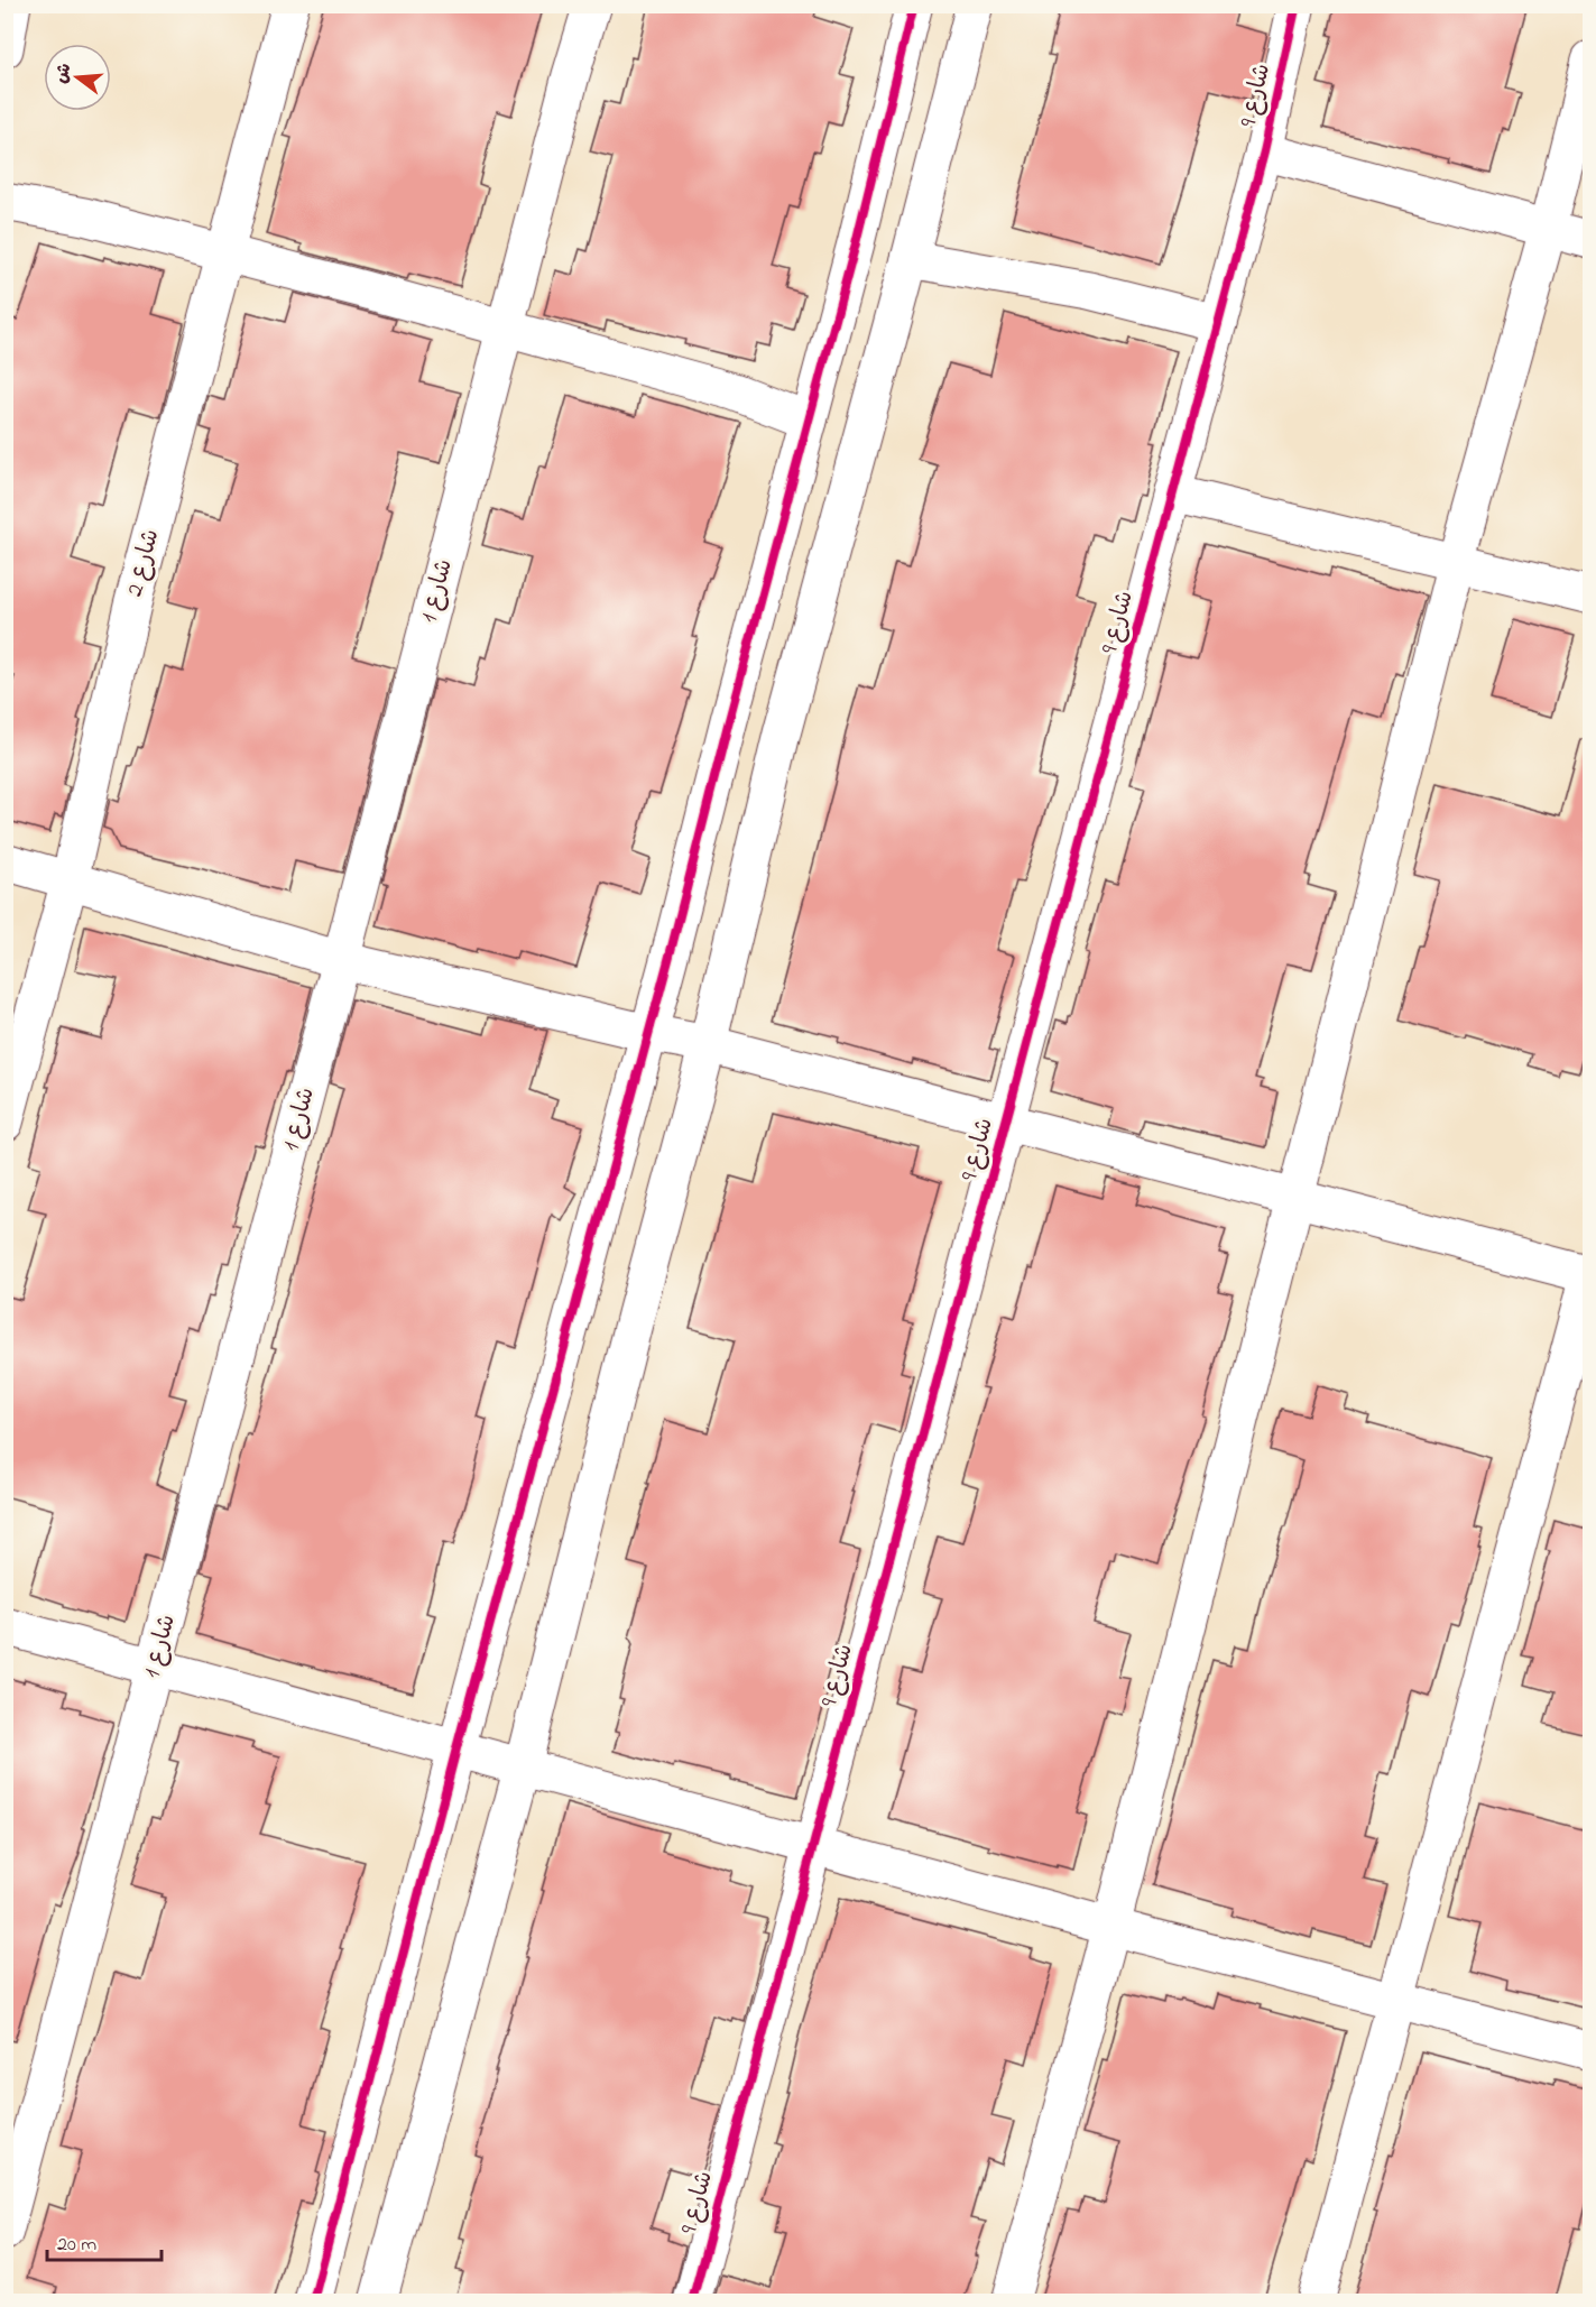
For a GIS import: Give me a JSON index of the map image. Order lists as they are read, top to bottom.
{
  "streets": {
    "street": ["شارع 9", "شارع 2", "شارع 1"]
  },
  "scale_bar": "20 m",
  "north": "left"
}
